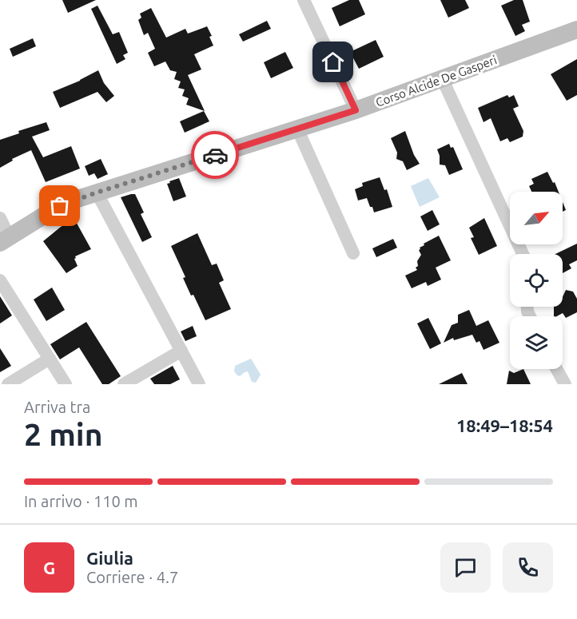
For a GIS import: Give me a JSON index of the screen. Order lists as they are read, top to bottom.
{
  "streets": {
    "street": ["Corso Alcide De Gasperi"]
  },
  "north": "top right",
  "page": {
    "heading": ["2 min", "Arriva tra", "18:49–18:54"],
    "panel": ["Giulia", "Corriere · 4.7"],
    "bar": "In arrivo · 110 m",
    "round": "G"
  }
}
